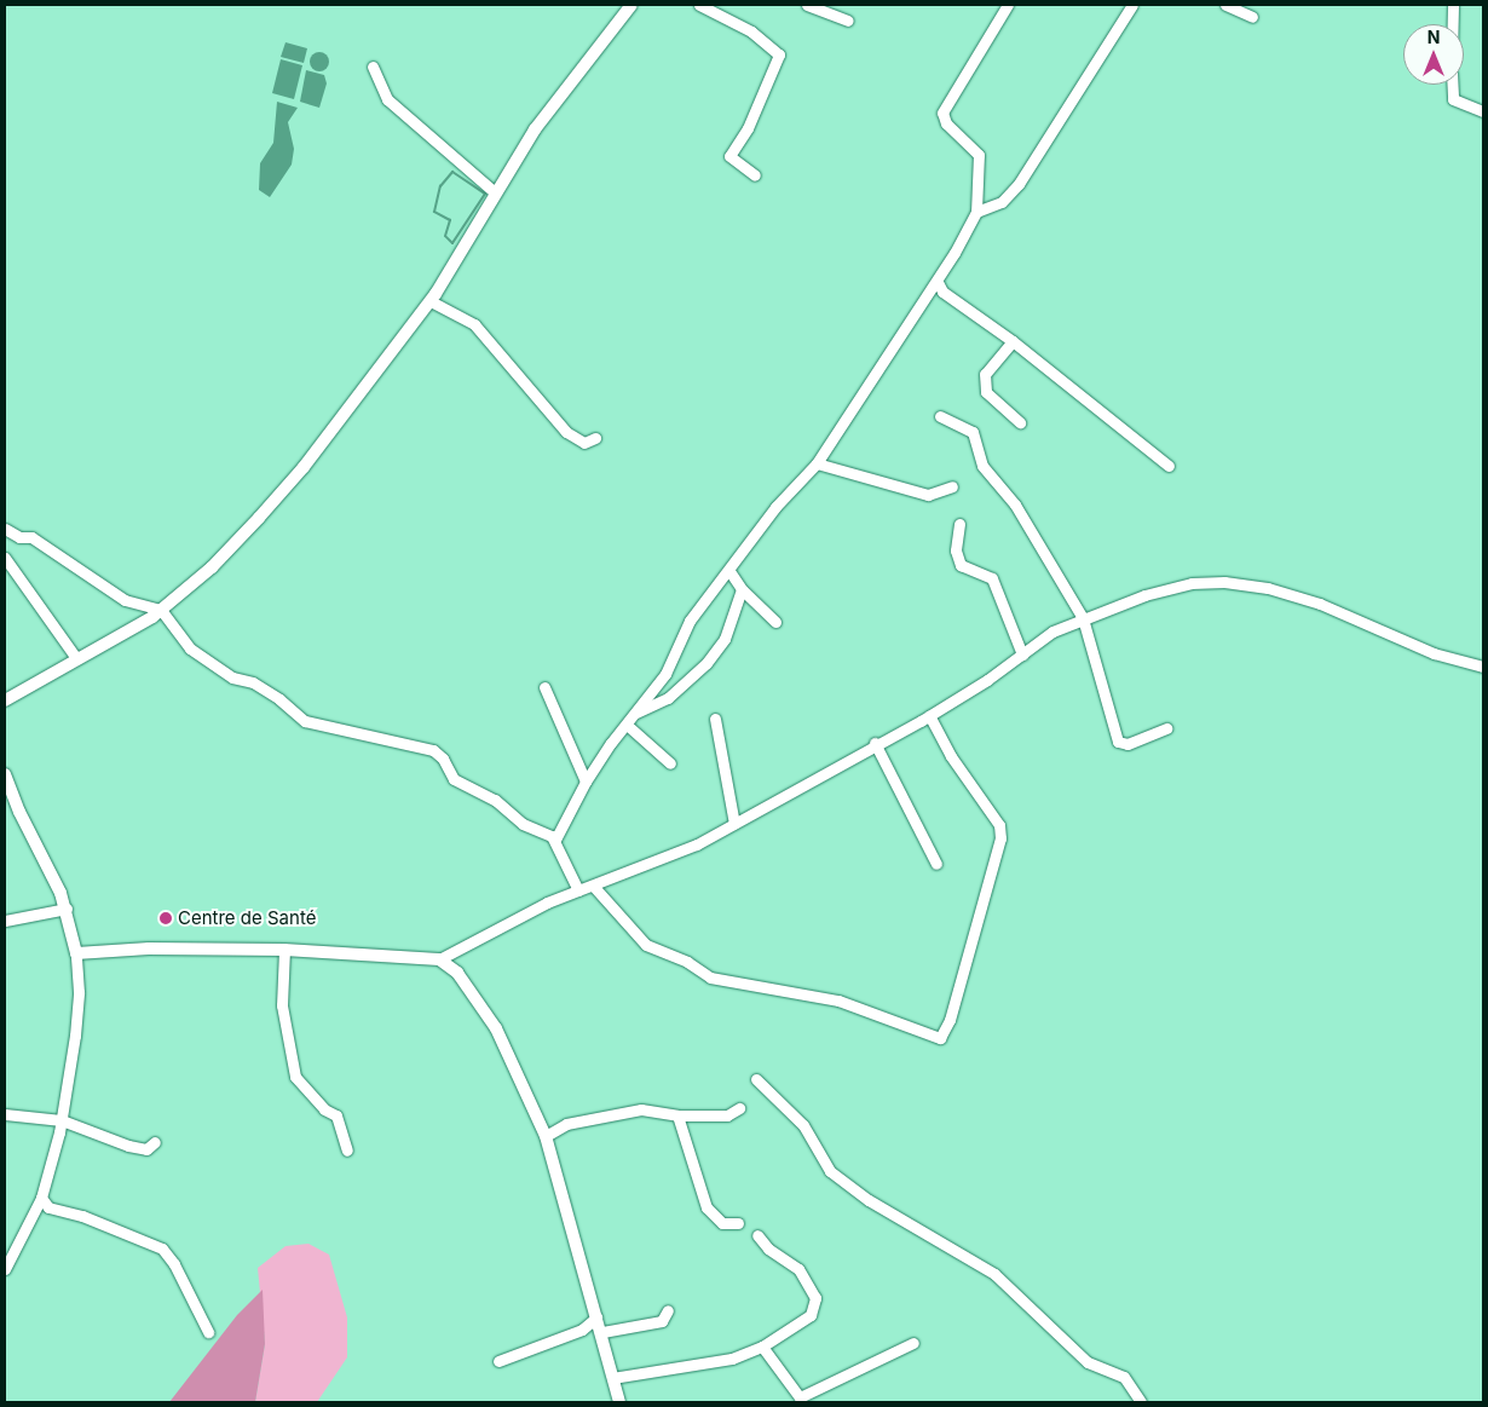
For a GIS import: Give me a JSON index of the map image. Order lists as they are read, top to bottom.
{
  "places": ["Centre de Santé"],
  "north": "top"
}
